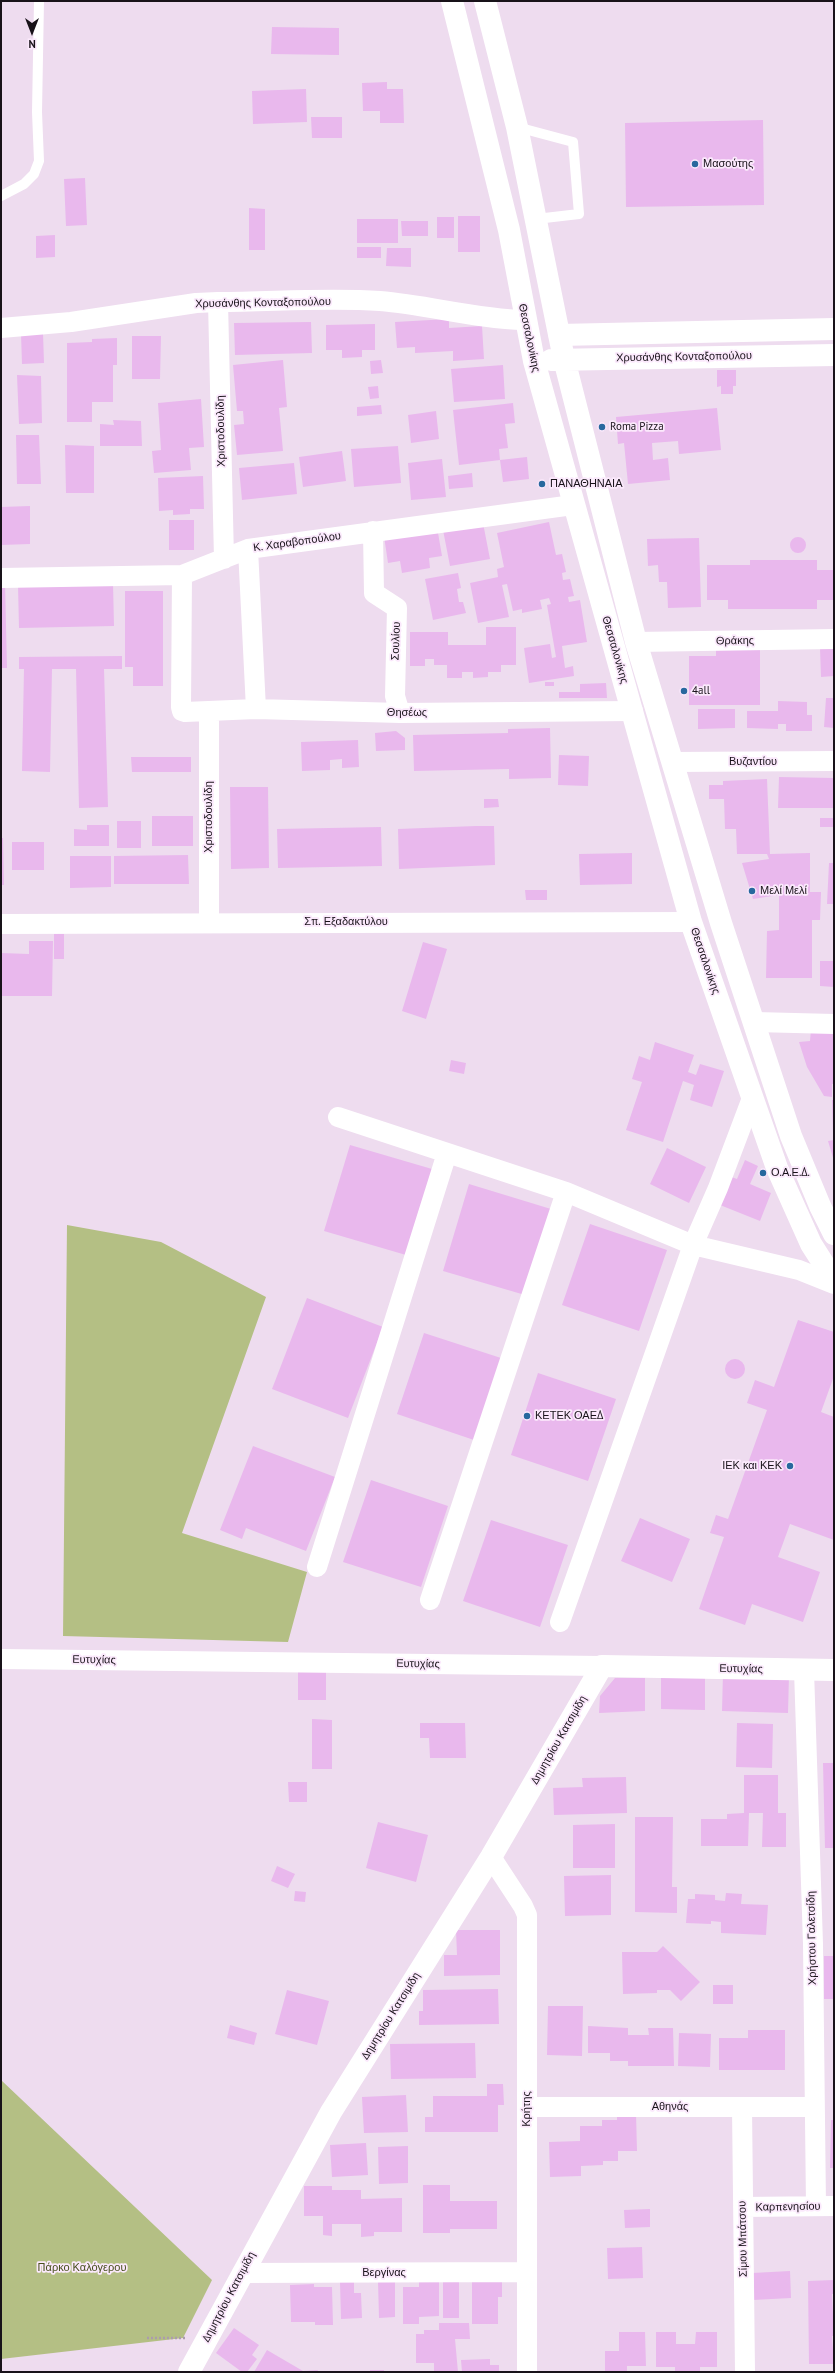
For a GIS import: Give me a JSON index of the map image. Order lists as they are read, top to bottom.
{
  "streets": {
    "main road": [
      "Χρυσάνθης Κονταξοπούλου",
      "Θεσσαλονίκης",
      "Ευτυχίας",
      "Δημητρίου Κατσιμίδη"
    ],
    "street": [
      "Χριστοδουλίδη",
      "Κ. Χαραβοπούλου",
      "Σουλίου",
      "Θράκης",
      "Θησέως",
      "Βυζαντίου",
      "Σπ. Εξαδακτύλου",
      "Χρήστου Γαλετσίδη",
      "Αθηνάς",
      "Κρήτης",
      "Καρπενησίου",
      "Σίμου Μπάτσου",
      "Βεργίνας"
    ]
  },
  "crossings": [
    ["Χρυσάνθης Κονταξοπούλου", "Θεσσαλονίκης"],
    ["Χρυσάνθης Κονταξοπούλου", "Χριστοδουλίδη"],
    ["Θεσσαλονίκης", "Κ. Χαραβοπούλου"],
    ["Θεσσαλονίκης", "Θράκης"],
    ["Θεσσαλονίκης", "Θησέως"],
    ["Θεσσαλονίκης", "Βυζαντίου"],
    ["Θεσσαλονίκης", "Σπ. Εξαδακτύλου"],
    ["Χριστοδουλίδη", "Κ. Χαραβοπούλου"],
    ["Χριστοδουλίδη", "Θησέως"],
    ["Χριστοδουλίδη", "Σπ. Εξαδακτύλου"],
    ["Κ. Χαραβοπούλου", "Σουλίου"],
    ["Κ. Χαραβοπούλου", "Θησέως"],
    ["Σουλίου", "Θησέως"],
    ["Ευτυχίας", "Δημητρίου Κατσιμίδη"],
    ["Ευτυχίας", "Χρήστου Γαλετσίδη"],
    ["Δημητρίου Κατσιμίδη", "Κρήτης"],
    ["Δημητρίου Κατσιμίδη", "Βεργίνας"],
    ["Χρήστου Γαλετσίδη", "Αθηνάς"],
    ["Χρήστου Γαλετσίδη", "Καρπενησίου"],
    ["Αθηνάς", "Κρήτης"],
    ["Αθηνάς", "Σίμου Μπάτσου"],
    ["Κρήτης", "Βεργίνας"],
    ["Καρπενησίου", "Σίμου Μπάτσου"]
  ],
  "parks": ["Πάρκο Καλόγερου"],
  "places": [
    "Μασούτης",
    "Roma Pizza",
    "ΠΑΝΑΘΗΝΑΙΑ",
    "4all",
    "Μελί Μελί",
    "Ο.Α.Ε.Δ.",
    "ΚΕΤΕΚ ΟΑΕΔ",
    "ΙΕΚ και ΚΕΚ"
  ],
  "north": "bottom"
}
